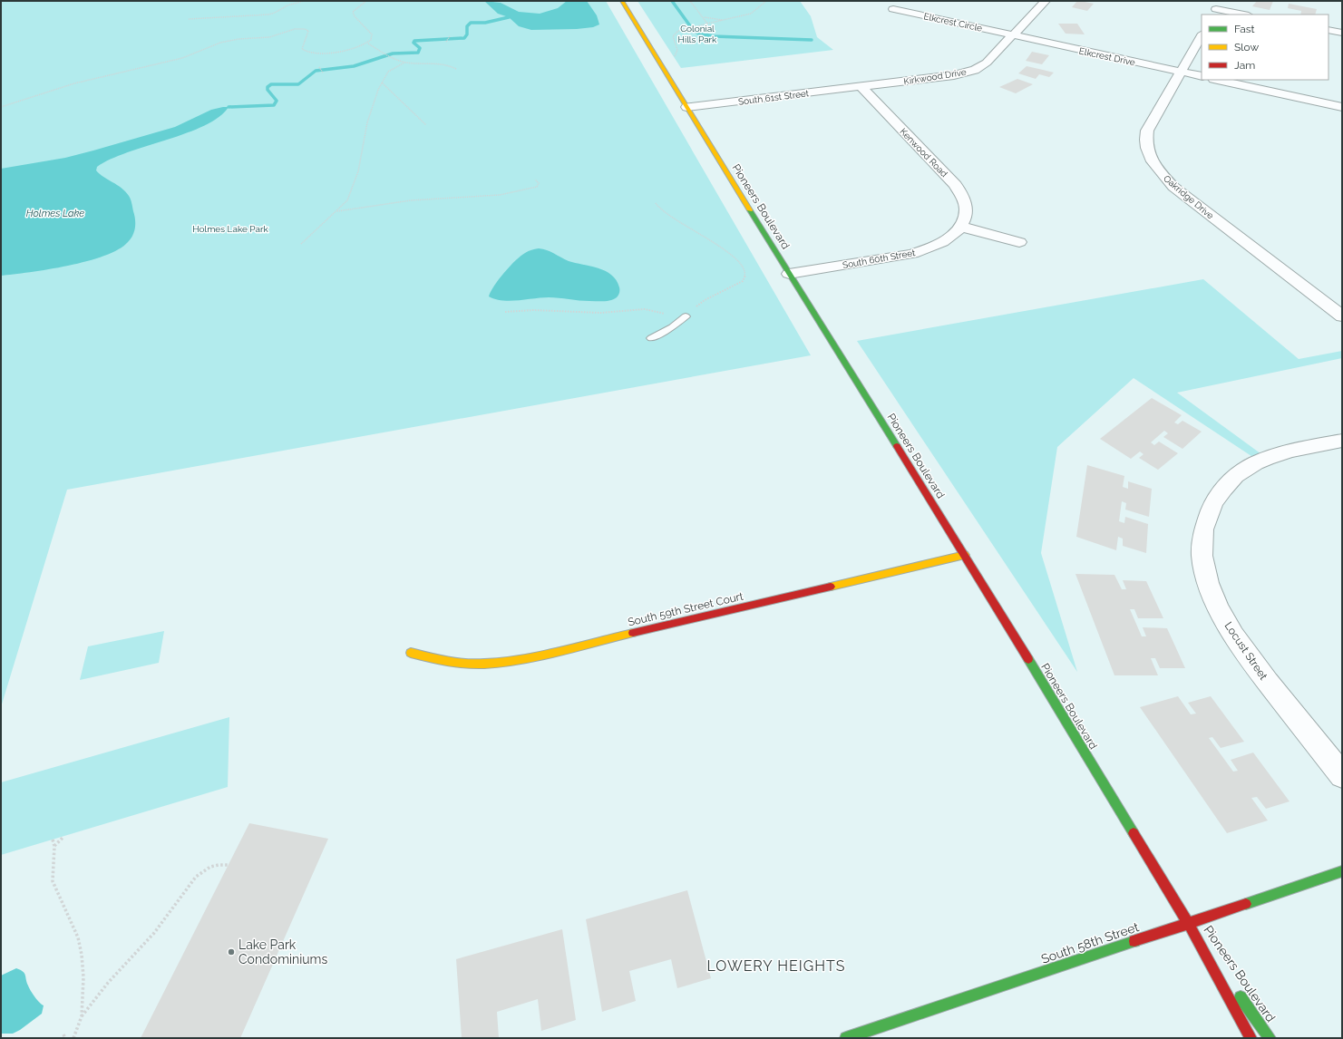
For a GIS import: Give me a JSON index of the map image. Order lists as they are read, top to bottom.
{
  "streets": {
    "main road": ["Pioneers Boulevard", "South 59th Street Court", "South 58th Street"],
    "street": [
      "Elkcrest Circle",
      "Elkcrest Drive",
      "Kirkwood Drive",
      "South 61st Street",
      "Kenwood Road",
      "Oakridge Drive",
      "South 60th Street",
      "Locust Street"
    ]
  },
  "crossings": [
    ["Elkcrest Circle", "Elkcrest Drive"],
    ["Elkcrest Circle", "Kirkwood Drive"],
    ["Elkcrest Drive", "Kirkwood Drive"],
    ["Elkcrest Drive", "Oakridge Drive"],
    ["Kirkwood Drive", "South 61st Street"],
    ["Kirkwood Drive", "Kenwood Road"],
    ["South 61st Street", "Kenwood Road"],
    ["South 61st Street", "Pioneers Boulevard"],
    ["Kenwood Road", "South 60th Street"],
    ["Pioneers Boulevard", "South 60th Street"],
    ["Pioneers Boulevard", "South 59th Street Court"],
    ["Pioneers Boulevard", "South 58th Street"]
  ],
  "districts": ["LOWERY HEIGHTS"],
  "water": ["Holmes Lake"],
  "parks": ["Colonial Hills Park", "Holmes Lake Park"],
  "places": ["Lake Park Condominiums"],
  "legend": ["Fast", "Slow", "Jam"]
}
